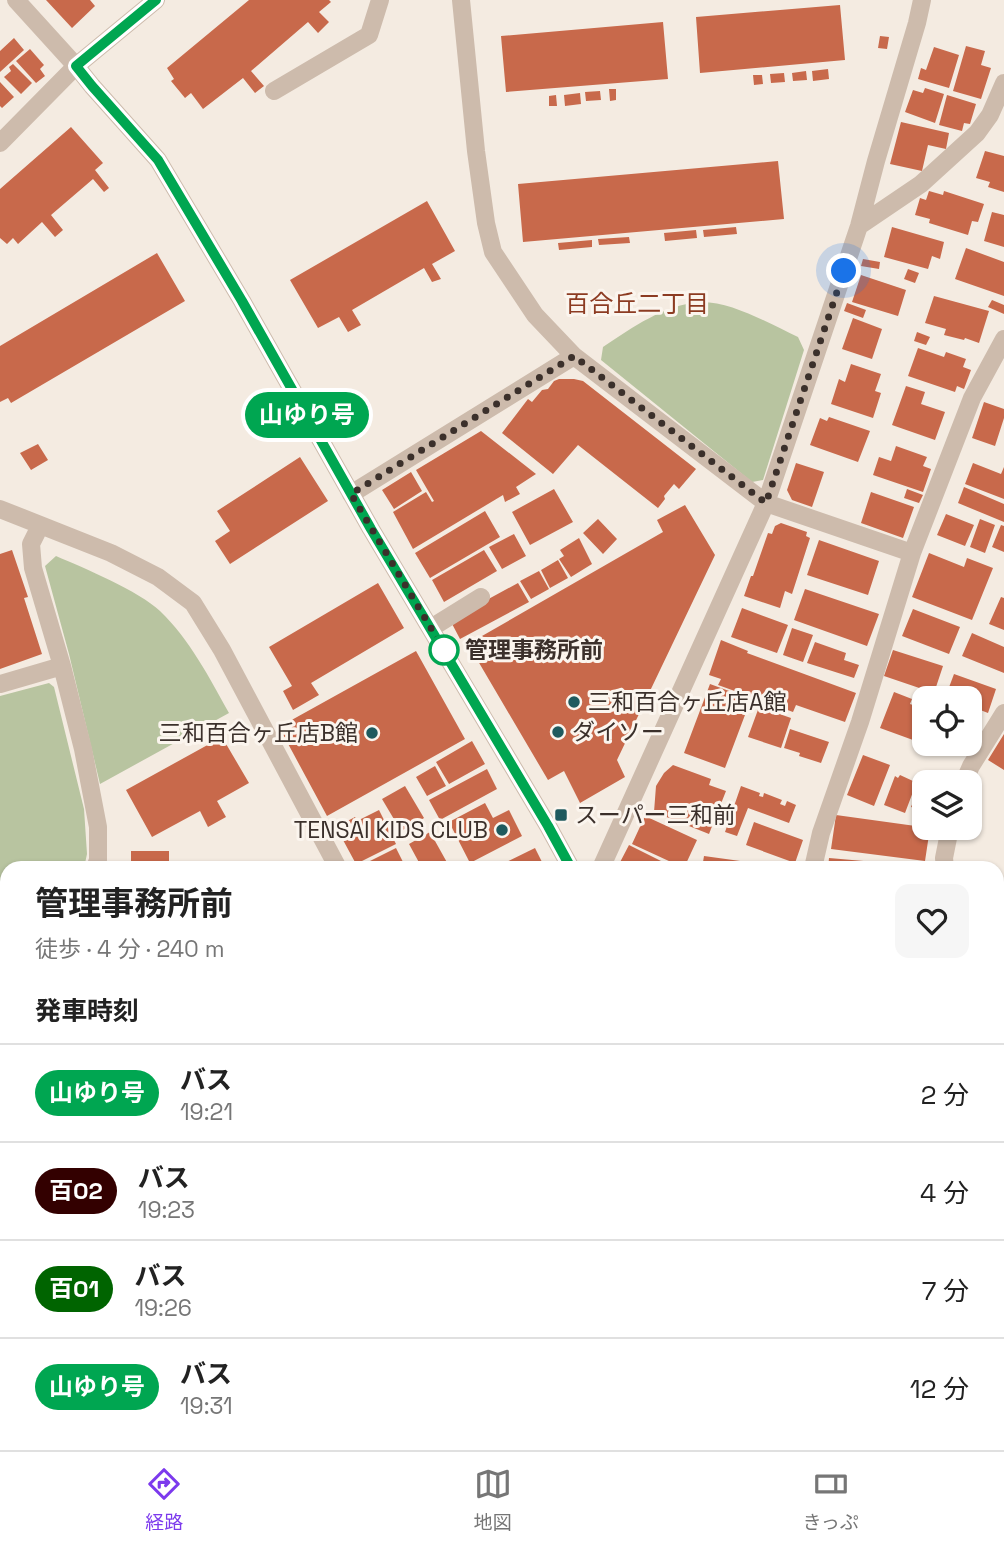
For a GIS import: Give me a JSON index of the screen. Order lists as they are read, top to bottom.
{
  "districts": ["百合丘二丁目"],
  "places": {
    "other": [
      "管理事務所前",
      "三和百合ヶ丘店A館",
      "ダイソー",
      "三和百合ヶ丘店B館",
      "TENSAI KIDS CLUB"
    ],
    "transit": ["スーパー三和前"]
  },
  "lines": ["bus line 山ゆり号"],
  "page": {
    "on_map": "山ゆり号",
    "heading": [
      ["管理事務所前", "徒歩 · 4 分 · 240 m"],
      "発車時刻"
    ],
    "list": [
      {
        "mark": "山ゆり号",
        "name": "バス",
        "note": "19:21",
        "value": "2 分"
      },
      {
        "mark": "百02",
        "name": "バス",
        "note": "19:23",
        "value": "4 分"
      },
      {
        "mark": "百01",
        "name": "バス",
        "note": "19:26",
        "value": "7 分"
      },
      {
        "mark": "山ゆり号",
        "name": "バス",
        "note": "19:31",
        "value": "12 分"
      }
    ],
    "tabs": ["経路", "地図", "きっぷ"]
  }
}
